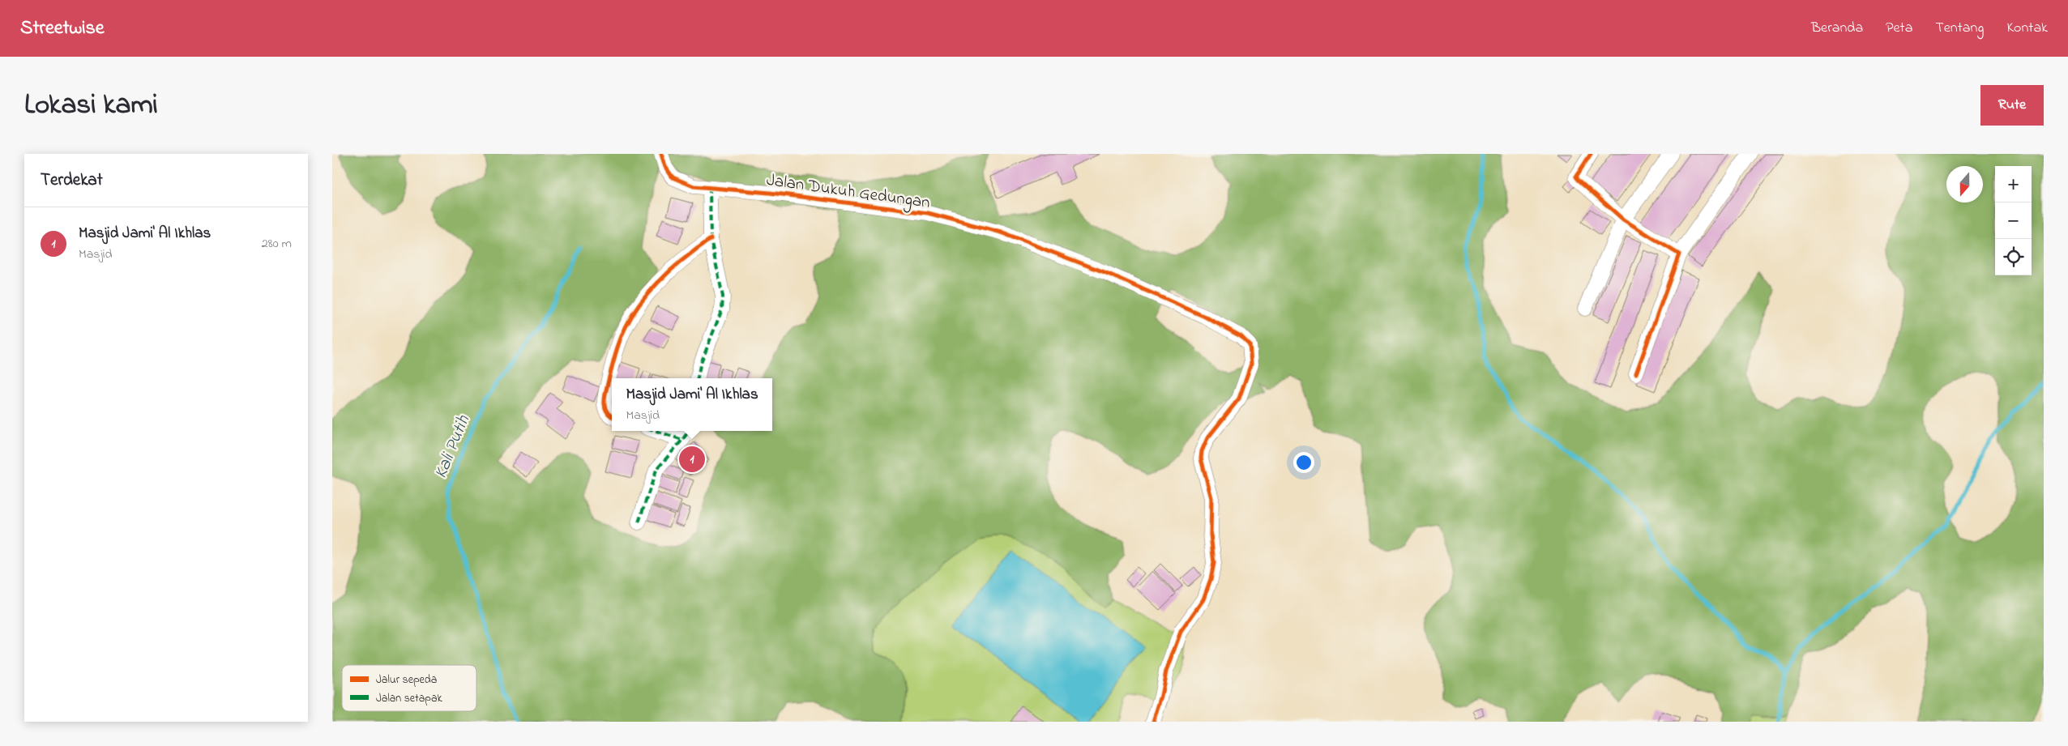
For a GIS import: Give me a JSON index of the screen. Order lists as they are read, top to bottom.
{
  "streets": {
    "street": ["Jalan Dukuh Gedungan"]
  },
  "water": ["Kali Putih"],
  "legend": ["Jalur sepeda", "Jalan setapak"],
  "north": "bottom",
  "page": {
    "header": "Streetwise",
    "nav": [
      "Beranda",
      "Peta",
      "Tentang",
      "Kontak"
    ],
    "title": "Lokasi kami",
    "buttons": "Rute",
    "heading": "Terdekat",
    "map_buttons": ["+", "−"],
    "list": [
      {
        "mark": "1",
        "name": "Masjid Jami' Al Ikhlas",
        "note": "Masjid",
        "value": "280 m"
      }
    ],
    "popup": ["Masjid Jami' Al Ikhlas", "Masjid"],
    "pins": "1"
  }
}
